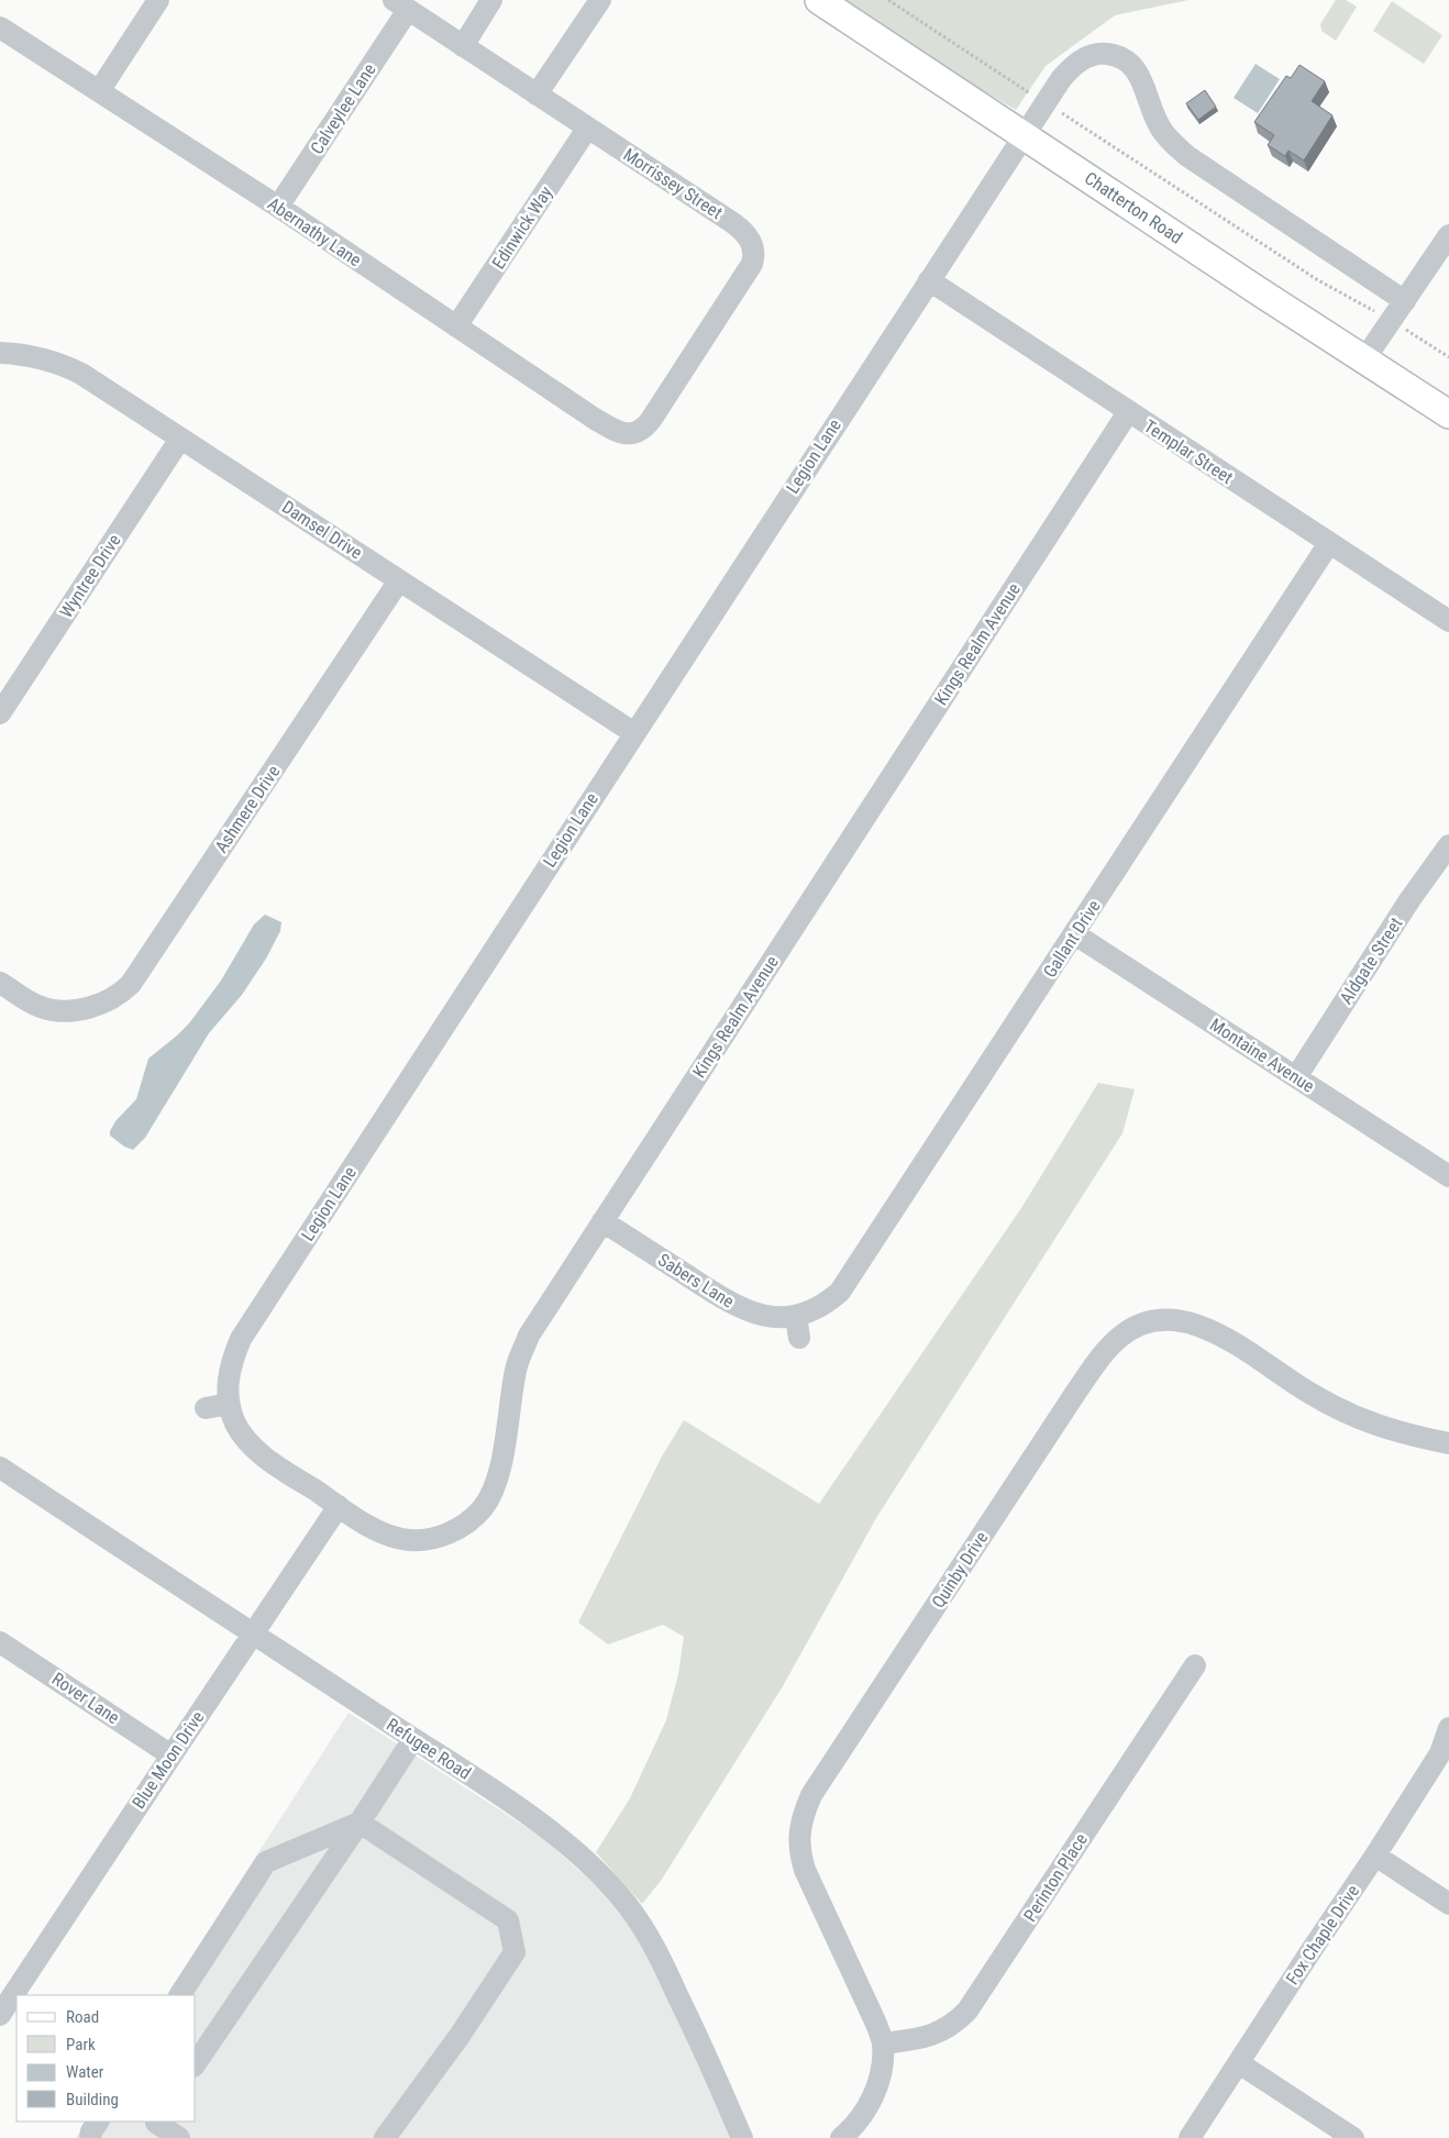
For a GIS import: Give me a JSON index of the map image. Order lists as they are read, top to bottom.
{
  "streets": {
    "main road": ["Chatterton Road"],
    "street": [
      "Calveylee Lane",
      "Morrissey Street",
      "Edinwick Way",
      "Abernathy Lane",
      "Templar Street",
      "Legion Lane",
      "Damsel Drive",
      "Wyntree Drive",
      "Kings Realm Avenue",
      "Ashmere Drive",
      "Gallant Drive",
      "Aldgate Street",
      "Montaine Avenue",
      "Sabers Lane",
      "Quinby Drive",
      "Rover Lane",
      "Refugee Road",
      "Blue Moon Drive",
      "Perinton Place",
      "Fox Chaple Drive"
    ]
  },
  "crossings": [
    ["Calveylee Lane", "Morrissey Street"],
    ["Calveylee Lane", "Abernathy Lane"],
    ["Morrissey Street", "Edinwick Way"],
    ["Morrissey Street", "Abernathy Lane"],
    ["Chatterton Road", "Legion Lane"],
    ["Edinwick Way", "Abernathy Lane"],
    ["Templar Street", "Legion Lane"],
    ["Templar Street", "Kings Realm Avenue"],
    ["Templar Street", "Gallant Drive"],
    ["Legion Lane", "Damsel Drive"],
    ["Legion Lane", "Kings Realm Avenue"],
    ["Legion Lane", "Blue Moon Drive"],
    ["Damsel Drive", "Wyntree Drive"],
    ["Damsel Drive", "Ashmere Drive"],
    ["Kings Realm Avenue", "Sabers Lane"],
    ["Kings Realm Avenue", "Blue Moon Drive"],
    ["Gallant Drive", "Montaine Avenue"],
    ["Gallant Drive", "Sabers Lane"],
    ["Aldgate Street", "Montaine Avenue"],
    ["Quinby Drive", "Perinton Place"],
    ["Rover Lane", "Blue Moon Drive"],
    ["Refugee Road", "Blue Moon Drive"]
  ],
  "legend": [
    "Road",
    "Park",
    "Water",
    "Building"
  ]
}
